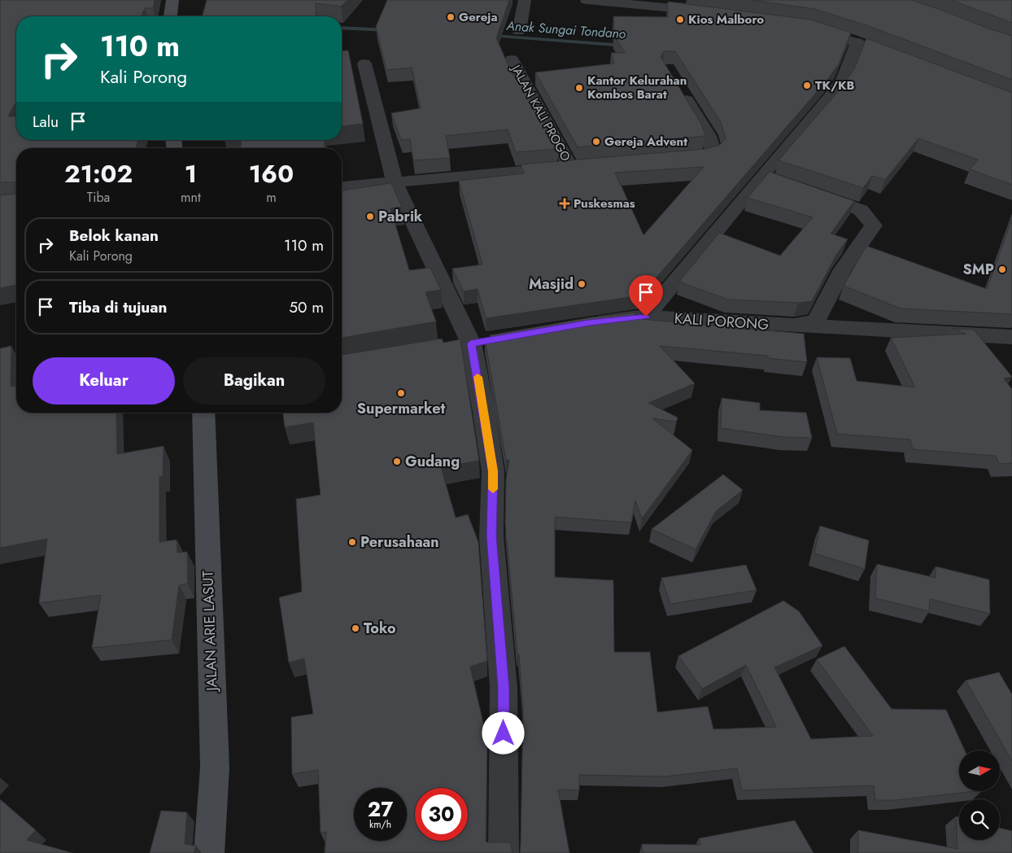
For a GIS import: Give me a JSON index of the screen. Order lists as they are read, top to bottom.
{
  "streets": {
    "main road": ["JALAN ARIE LASUT"],
    "street": ["JALAN KALI PROGO", "KALI PORONG"]
  },
  "water": ["Anak Sungai Tondano"],
  "places": {
    "other": [
      "Gereja",
      "Kios Malboro",
      "TK/KB",
      "Kantor Kelurahan Kombos Barat",
      "Gereja Advent",
      "Pabrik",
      "SMP",
      "Masjid",
      "Supermarket",
      "Gudang",
      "Perusahaan",
      "Toko"
    ],
    "health": ["Puskesmas"]
  },
  "north": "right",
  "page": {
    "turn": ["110 m", "Kali Porong"],
    "then": "Lalu",
    "eta": [
      "21:02",
      "Tiba",
      "1",
      "mnt",
      "160",
      "m"
    ],
    "list": [
      {
        "name": "Belok kanan",
        "note": "Kali Porong",
        "value": "110 m"
      },
      {
        "name": "Tiba di tujuan",
        "value": "50 m"
      }
    ],
    "buttons": ["Keluar", "Bagikan"],
    "speed": "27 km/h",
    "limit": "30"
  }
}
